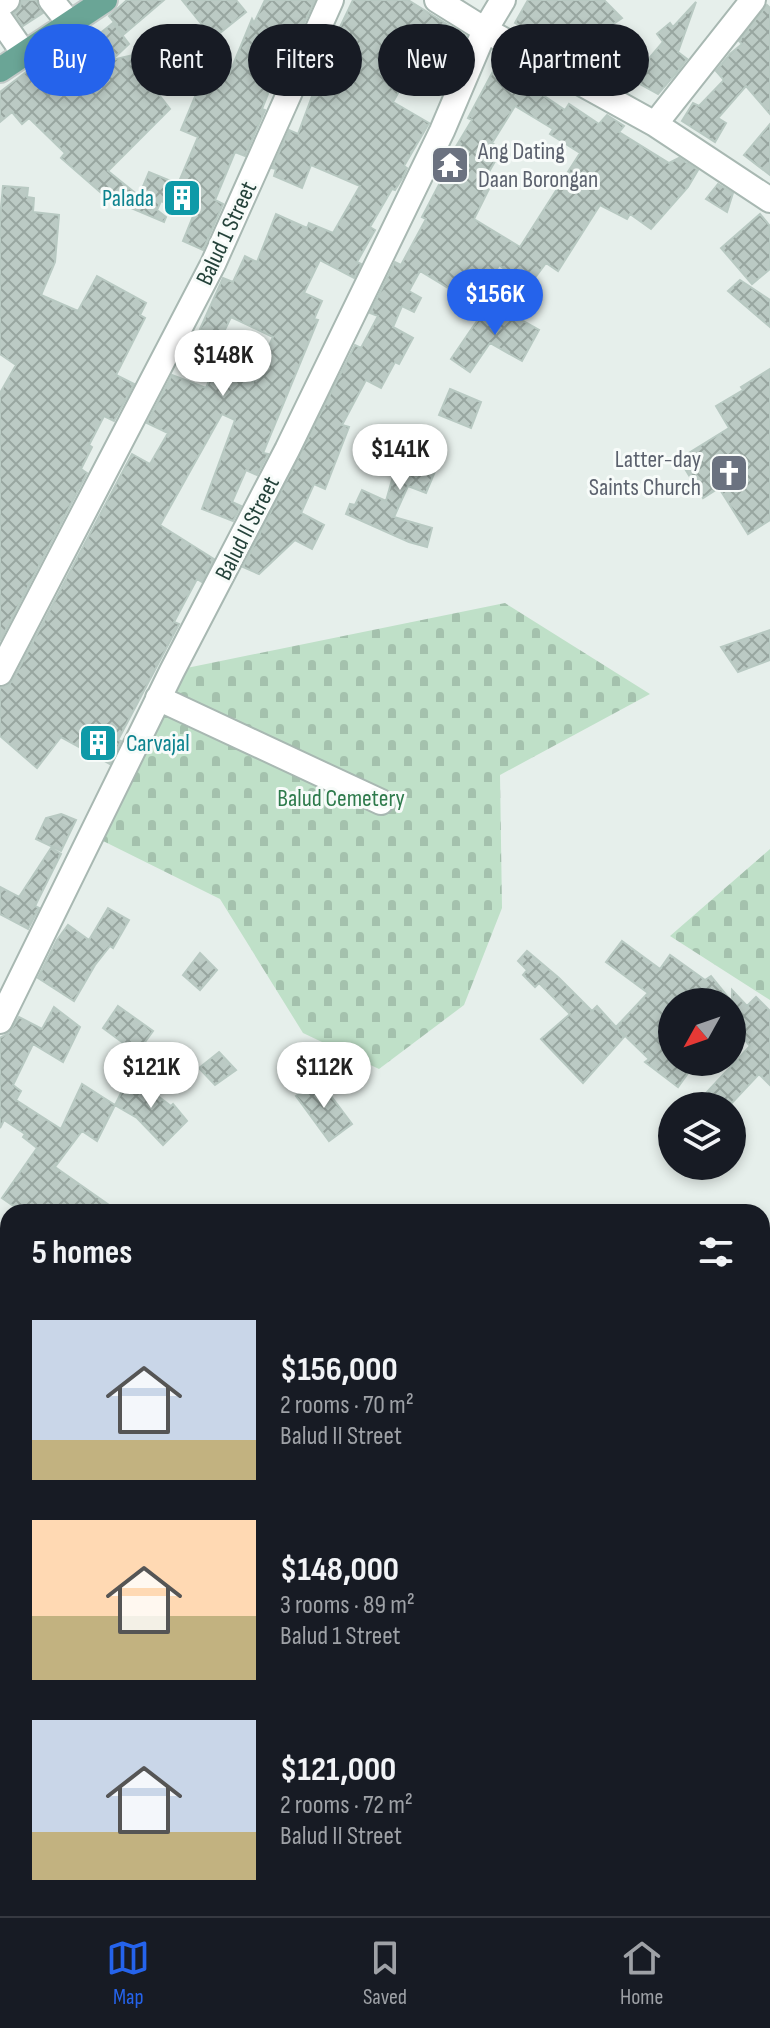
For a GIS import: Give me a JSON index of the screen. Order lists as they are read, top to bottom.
{
  "streets": {
    "street": ["Balud 1 Street", "Balud II Street"]
  },
  "parks": ["Balud Cemetery"],
  "places": {
    "temple": ["Ang Dating Daan Borongan"],
    "building": ["Palada", "Carvajal"],
    "church": ["Latter-day Saints Church"]
  },
  "north": "bottom left",
  "page": {
    "chip": [
      "Buy",
      "Rent",
      "Filters",
      "New",
      "Apartment"
    ],
    "price": [
      "$156K",
      "$148K",
      "$141K",
      "$121K",
      "$112K"
    ],
    "heading": "5 homes",
    "list": [
      {
        "name": "$156,000",
        "note": "2 rooms · 70 m² · Balud II Street"
      },
      {
        "name": "$148,000",
        "note": "3 rooms · 89 m² · Balud 1 Street"
      },
      {
        "name": "$121,000",
        "note": "2 rooms · 72 m² · Balud II Street"
      }
    ],
    "tabs": ["Map", "Saved", "Home"]
  }
}
